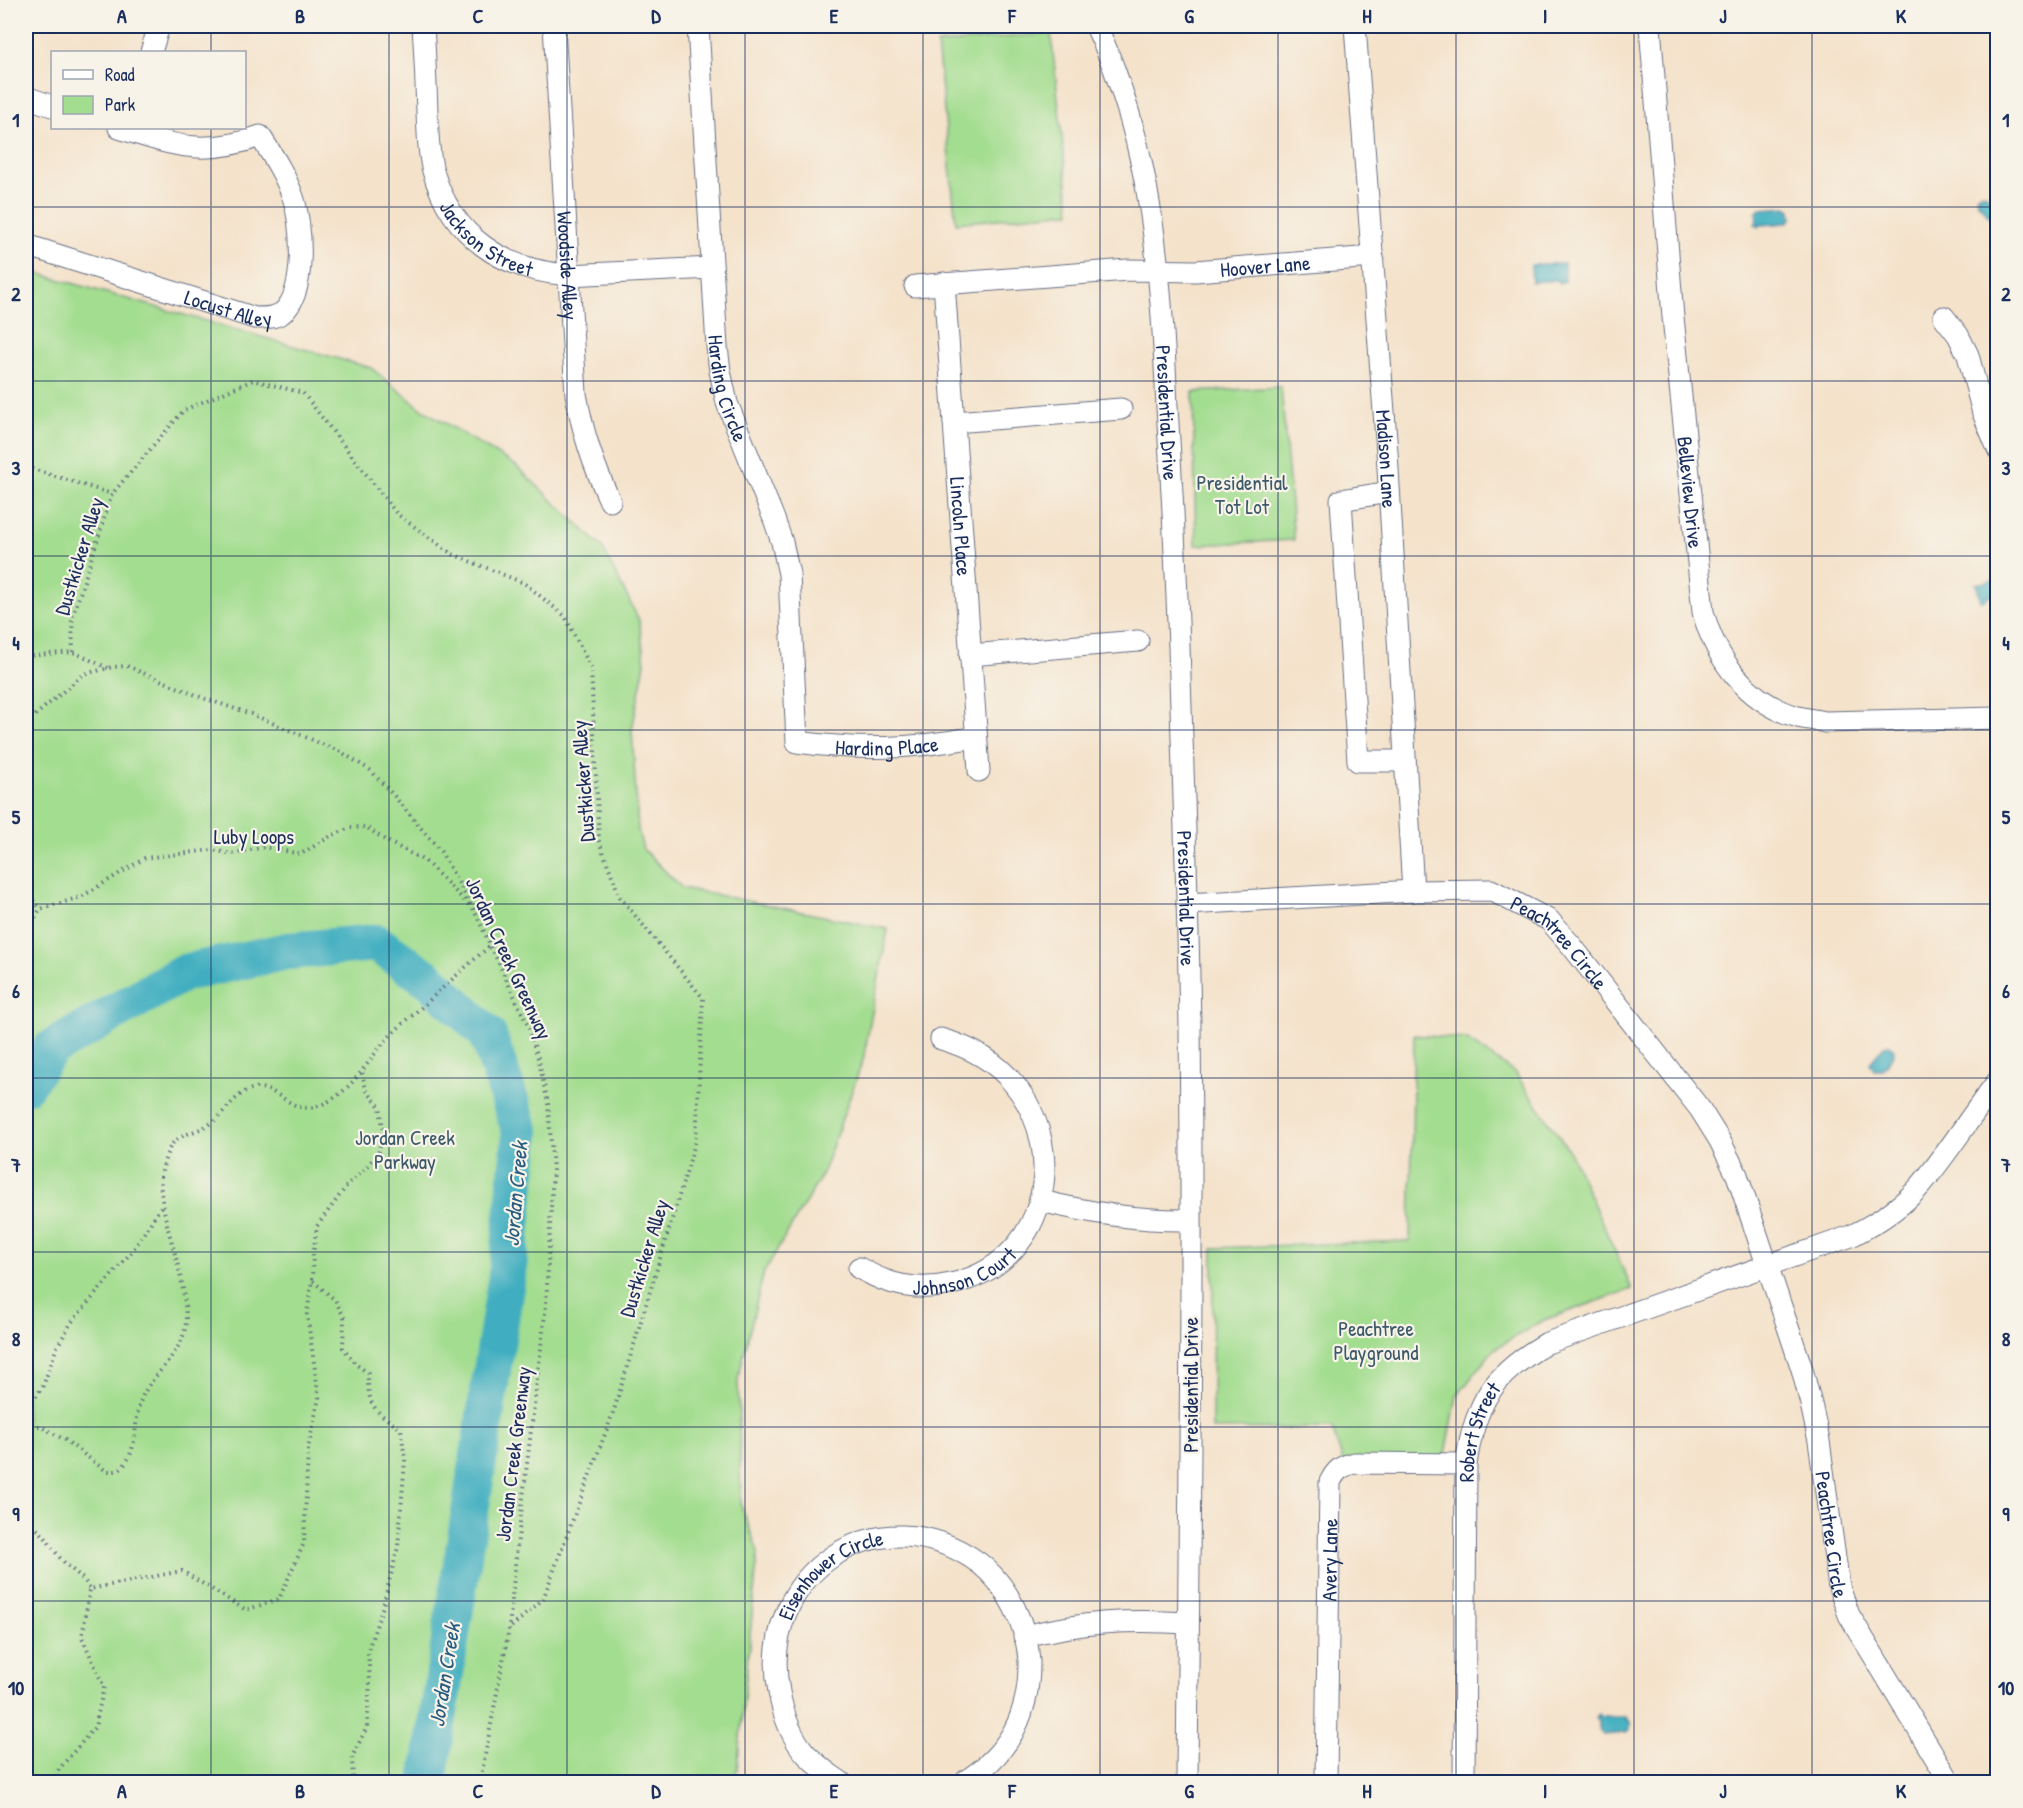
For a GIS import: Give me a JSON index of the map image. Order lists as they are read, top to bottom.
{
  "streets": {
    "street": [
      "Jackson Street",
      "Woodside Alley",
      "Hoover Lane",
      "Locust Alley",
      "Harding Circle",
      "Presidential Drive",
      "Madison Lane",
      "Belleview Drive",
      "Lincoln Place",
      "Harding Place",
      "Peachtree Circle",
      "Johnson Court",
      "Robert Street",
      "Avery Lane",
      "Eisenhower Circle"
    ],
    "path": ["Dustkicker Alley", "Luby Loops", "Jordan Creek Greenway"]
  },
  "crossings": [
    ["Jackson Street", "Woodside Alley"],
    ["Jackson Street", "Harding Circle"],
    ["Hoover Lane", "Presidential Drive"],
    ["Hoover Lane", "Madison Lane"],
    ["Harding Circle", "Harding Place"],
    ["Presidential Drive", "Peachtree Circle"],
    ["Madison Lane", "Peachtree Circle"],
    ["Lincoln Place", "Harding Place"],
    ["Dustkicker Alley", "Jordan Creek Greenway"],
    ["Luby Loops", "Jordan Creek Greenway"],
    ["Peachtree Circle", "Robert Street"],
    ["Robert Street", "Avery Lane"]
  ],
  "water": ["Jordan Creek"],
  "parks": ["Presidential Tot Lot", "Jordan Creek Parkway", "Peachtree Playground"],
  "legend": ["Road", "Park"],
  "grid": {
    "columns": [
      "A",
      "B",
      "C",
      "D",
      "E",
      "F",
      "G",
      "H",
      "I",
      "J",
      "K"
    ],
    "rows": [
      "1",
      "2",
      "3",
      "4",
      "5",
      "6",
      "7",
      "8",
      "9",
      "10"
    ]
  }
}
